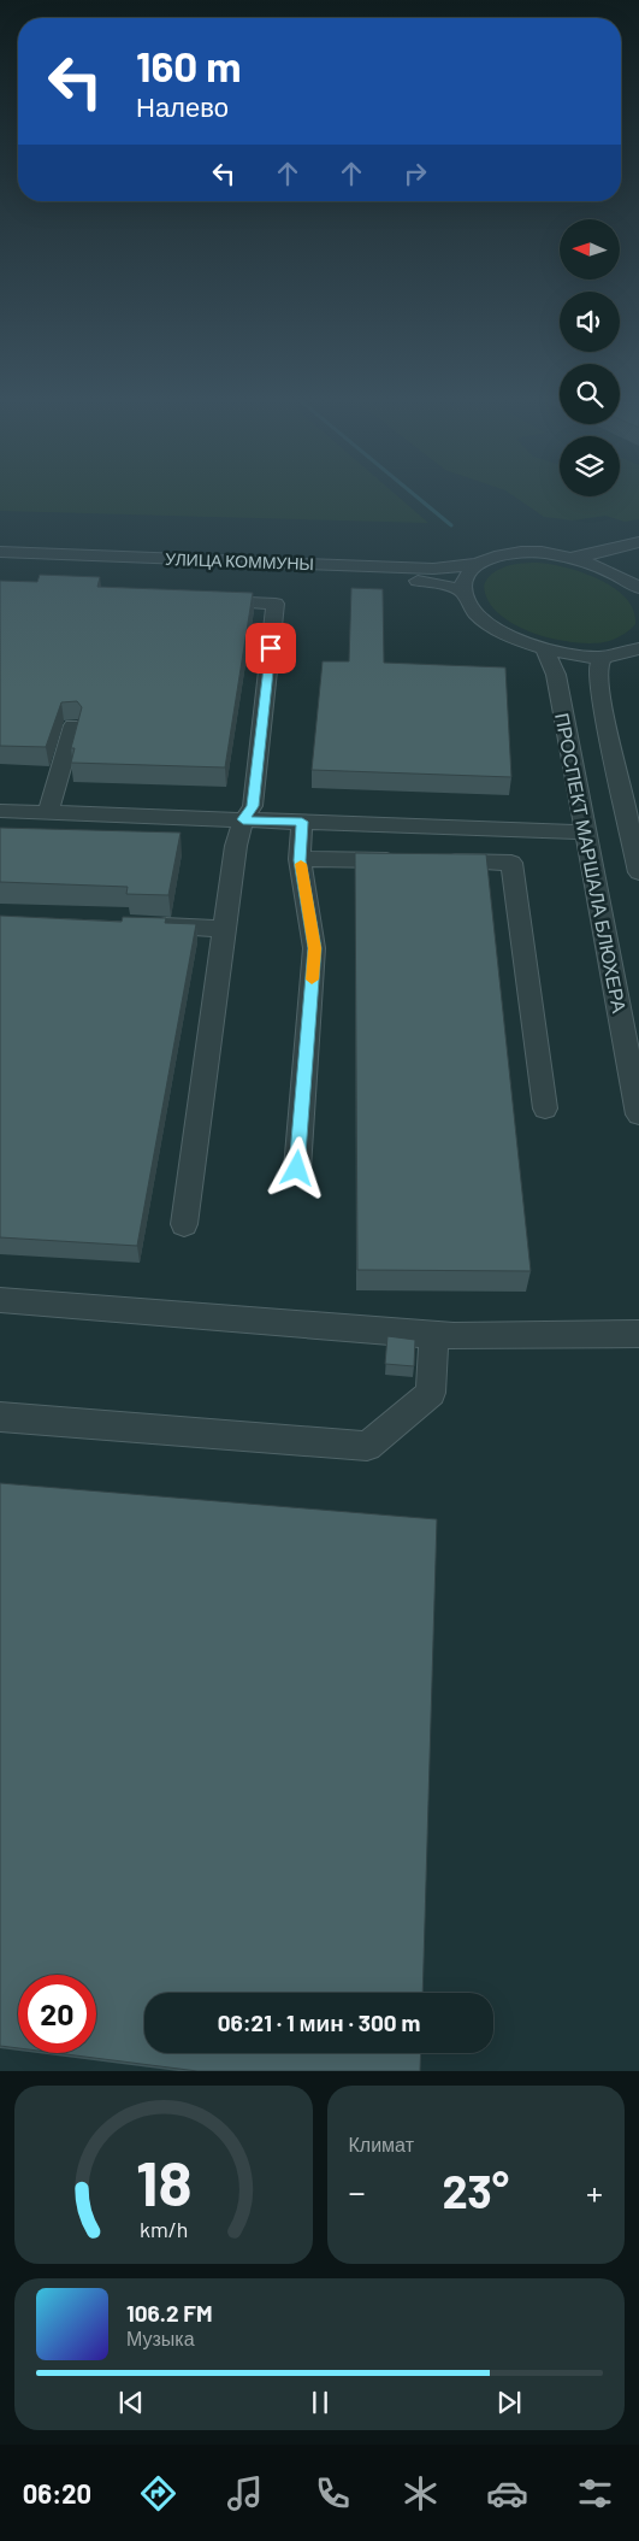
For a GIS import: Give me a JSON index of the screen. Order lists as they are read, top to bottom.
{
  "streets": {
    "street": ["УЛИЦА КОММУНЫ", "ПРОСПЕКТ МАРШАЛА БЛЮХЕРА"]
  },
  "north": "left",
  "page": {
    "turn": ["160 m", "Налево"],
    "limit": "20",
    "trip": "06:21 · 1 мин · 300 m",
    "tile": "Климат",
    "heat": ["−", "23°", "+"],
    "song": ["106.2 FM", "Музыка"],
    "tabs": "06:20",
    "gauge": ["18", "km/h"]
  }
}
